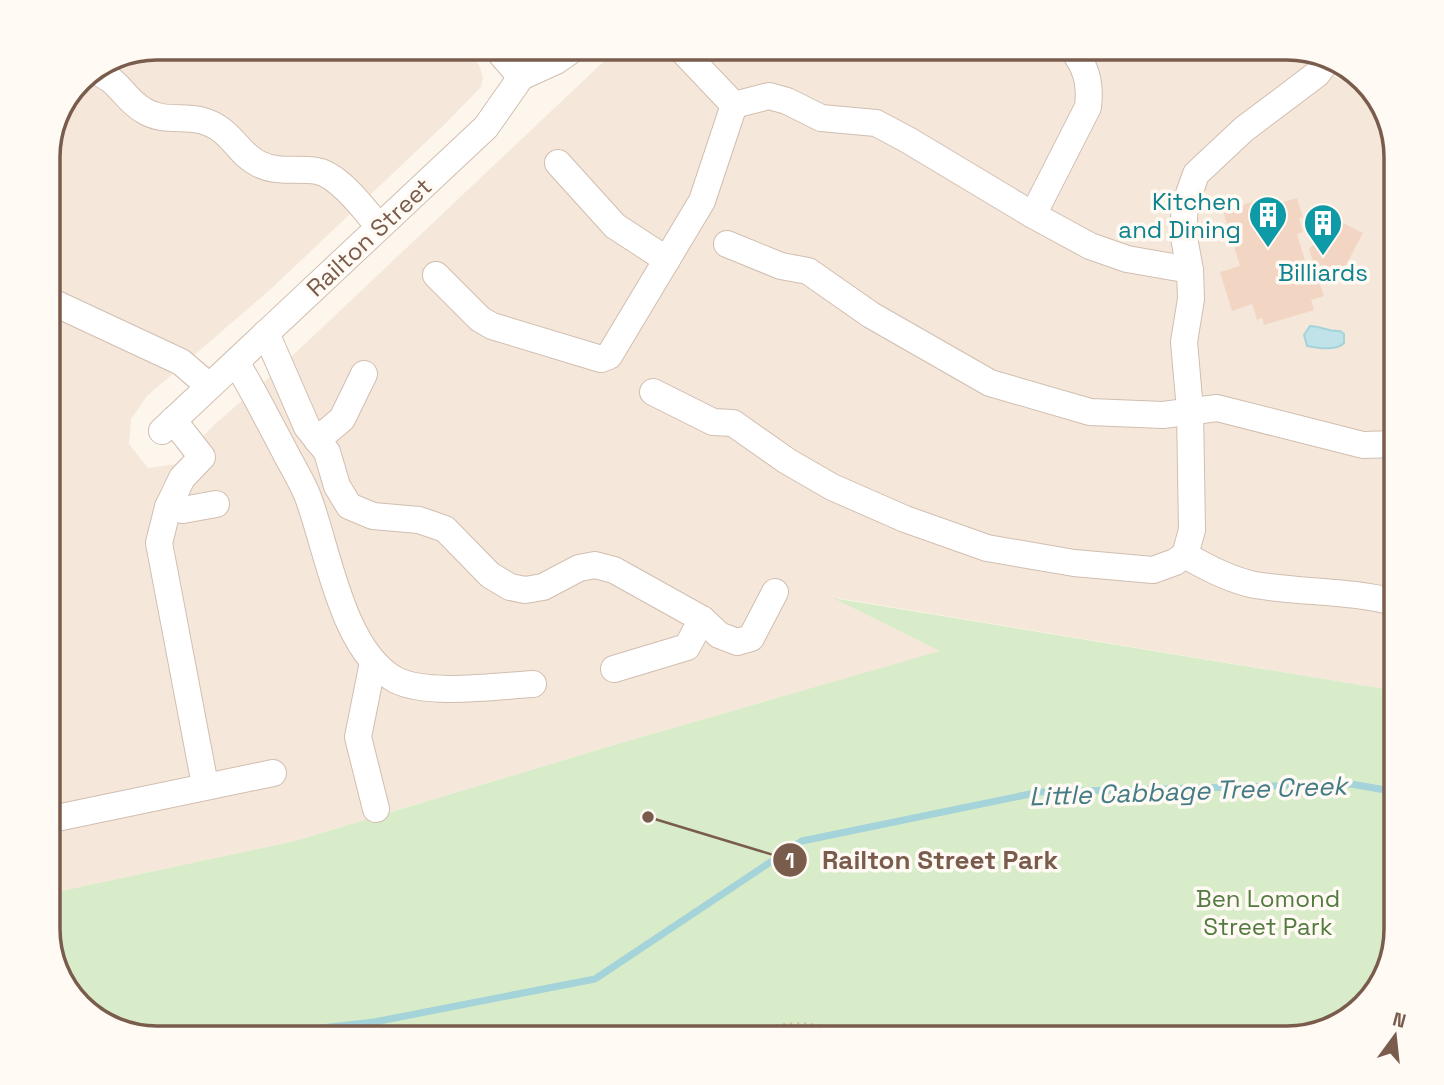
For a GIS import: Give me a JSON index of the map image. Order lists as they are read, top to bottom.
{
  "streets": {
    "street": ["Railton Street"]
  },
  "water": ["Little Cabbage Tree Creek"],
  "parks": ["Ben Lomond Street Park"],
  "places": {
    "building": ["Kitchen and Dining", "Billiards"],
    "other": ["Railton Street Park"]
  },
  "north": "top"
}
